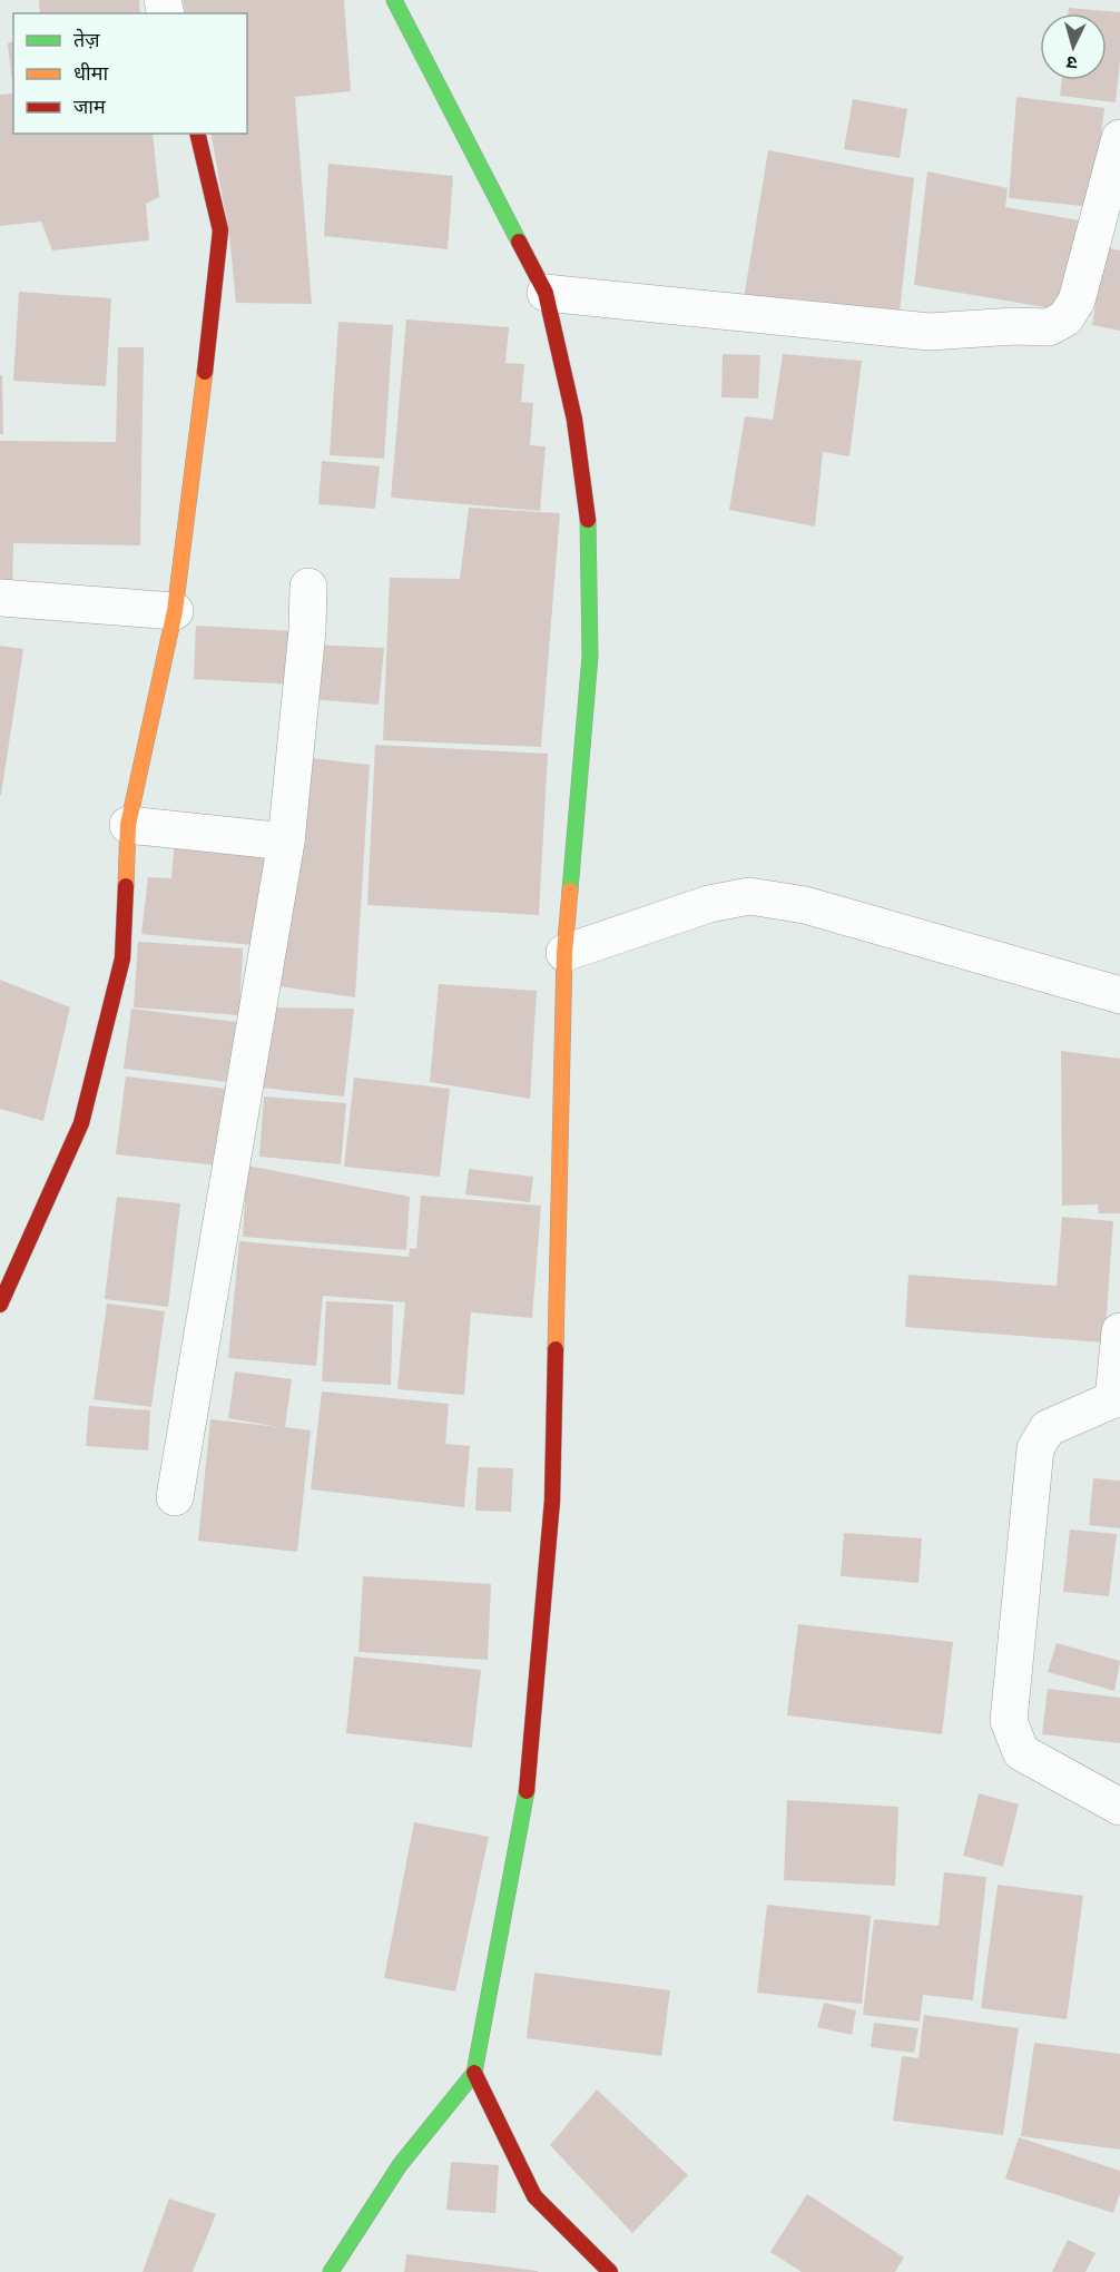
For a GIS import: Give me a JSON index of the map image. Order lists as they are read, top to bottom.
{
  "legend": ["तेज़", "धीमा", "जाम"],
  "north": "bottom"
}
